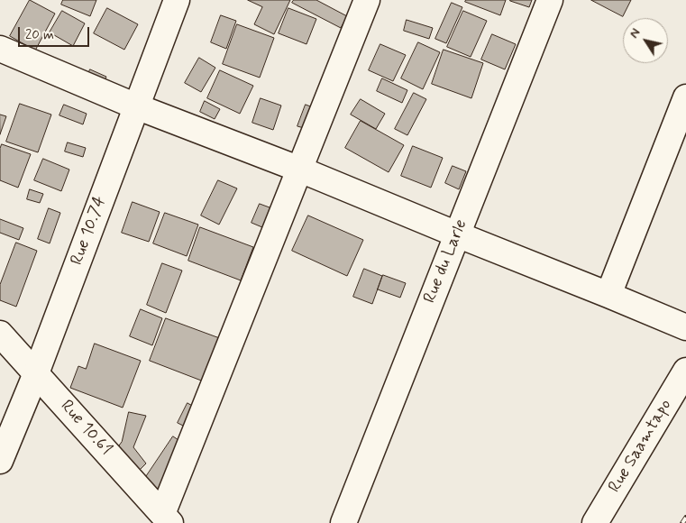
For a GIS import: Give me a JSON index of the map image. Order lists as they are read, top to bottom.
{
  "streets": {
    "street": [
      "Rue 10.74",
      "Rue du Larle",
      "Rue 10.61",
      "Rue Saamtapo"
    ]
  },
  "crossings": [
    ["Rue 10.74", "Rue 10.61"]
  ],
  "scale_bar": "20 m",
  "north": "top left"
}
